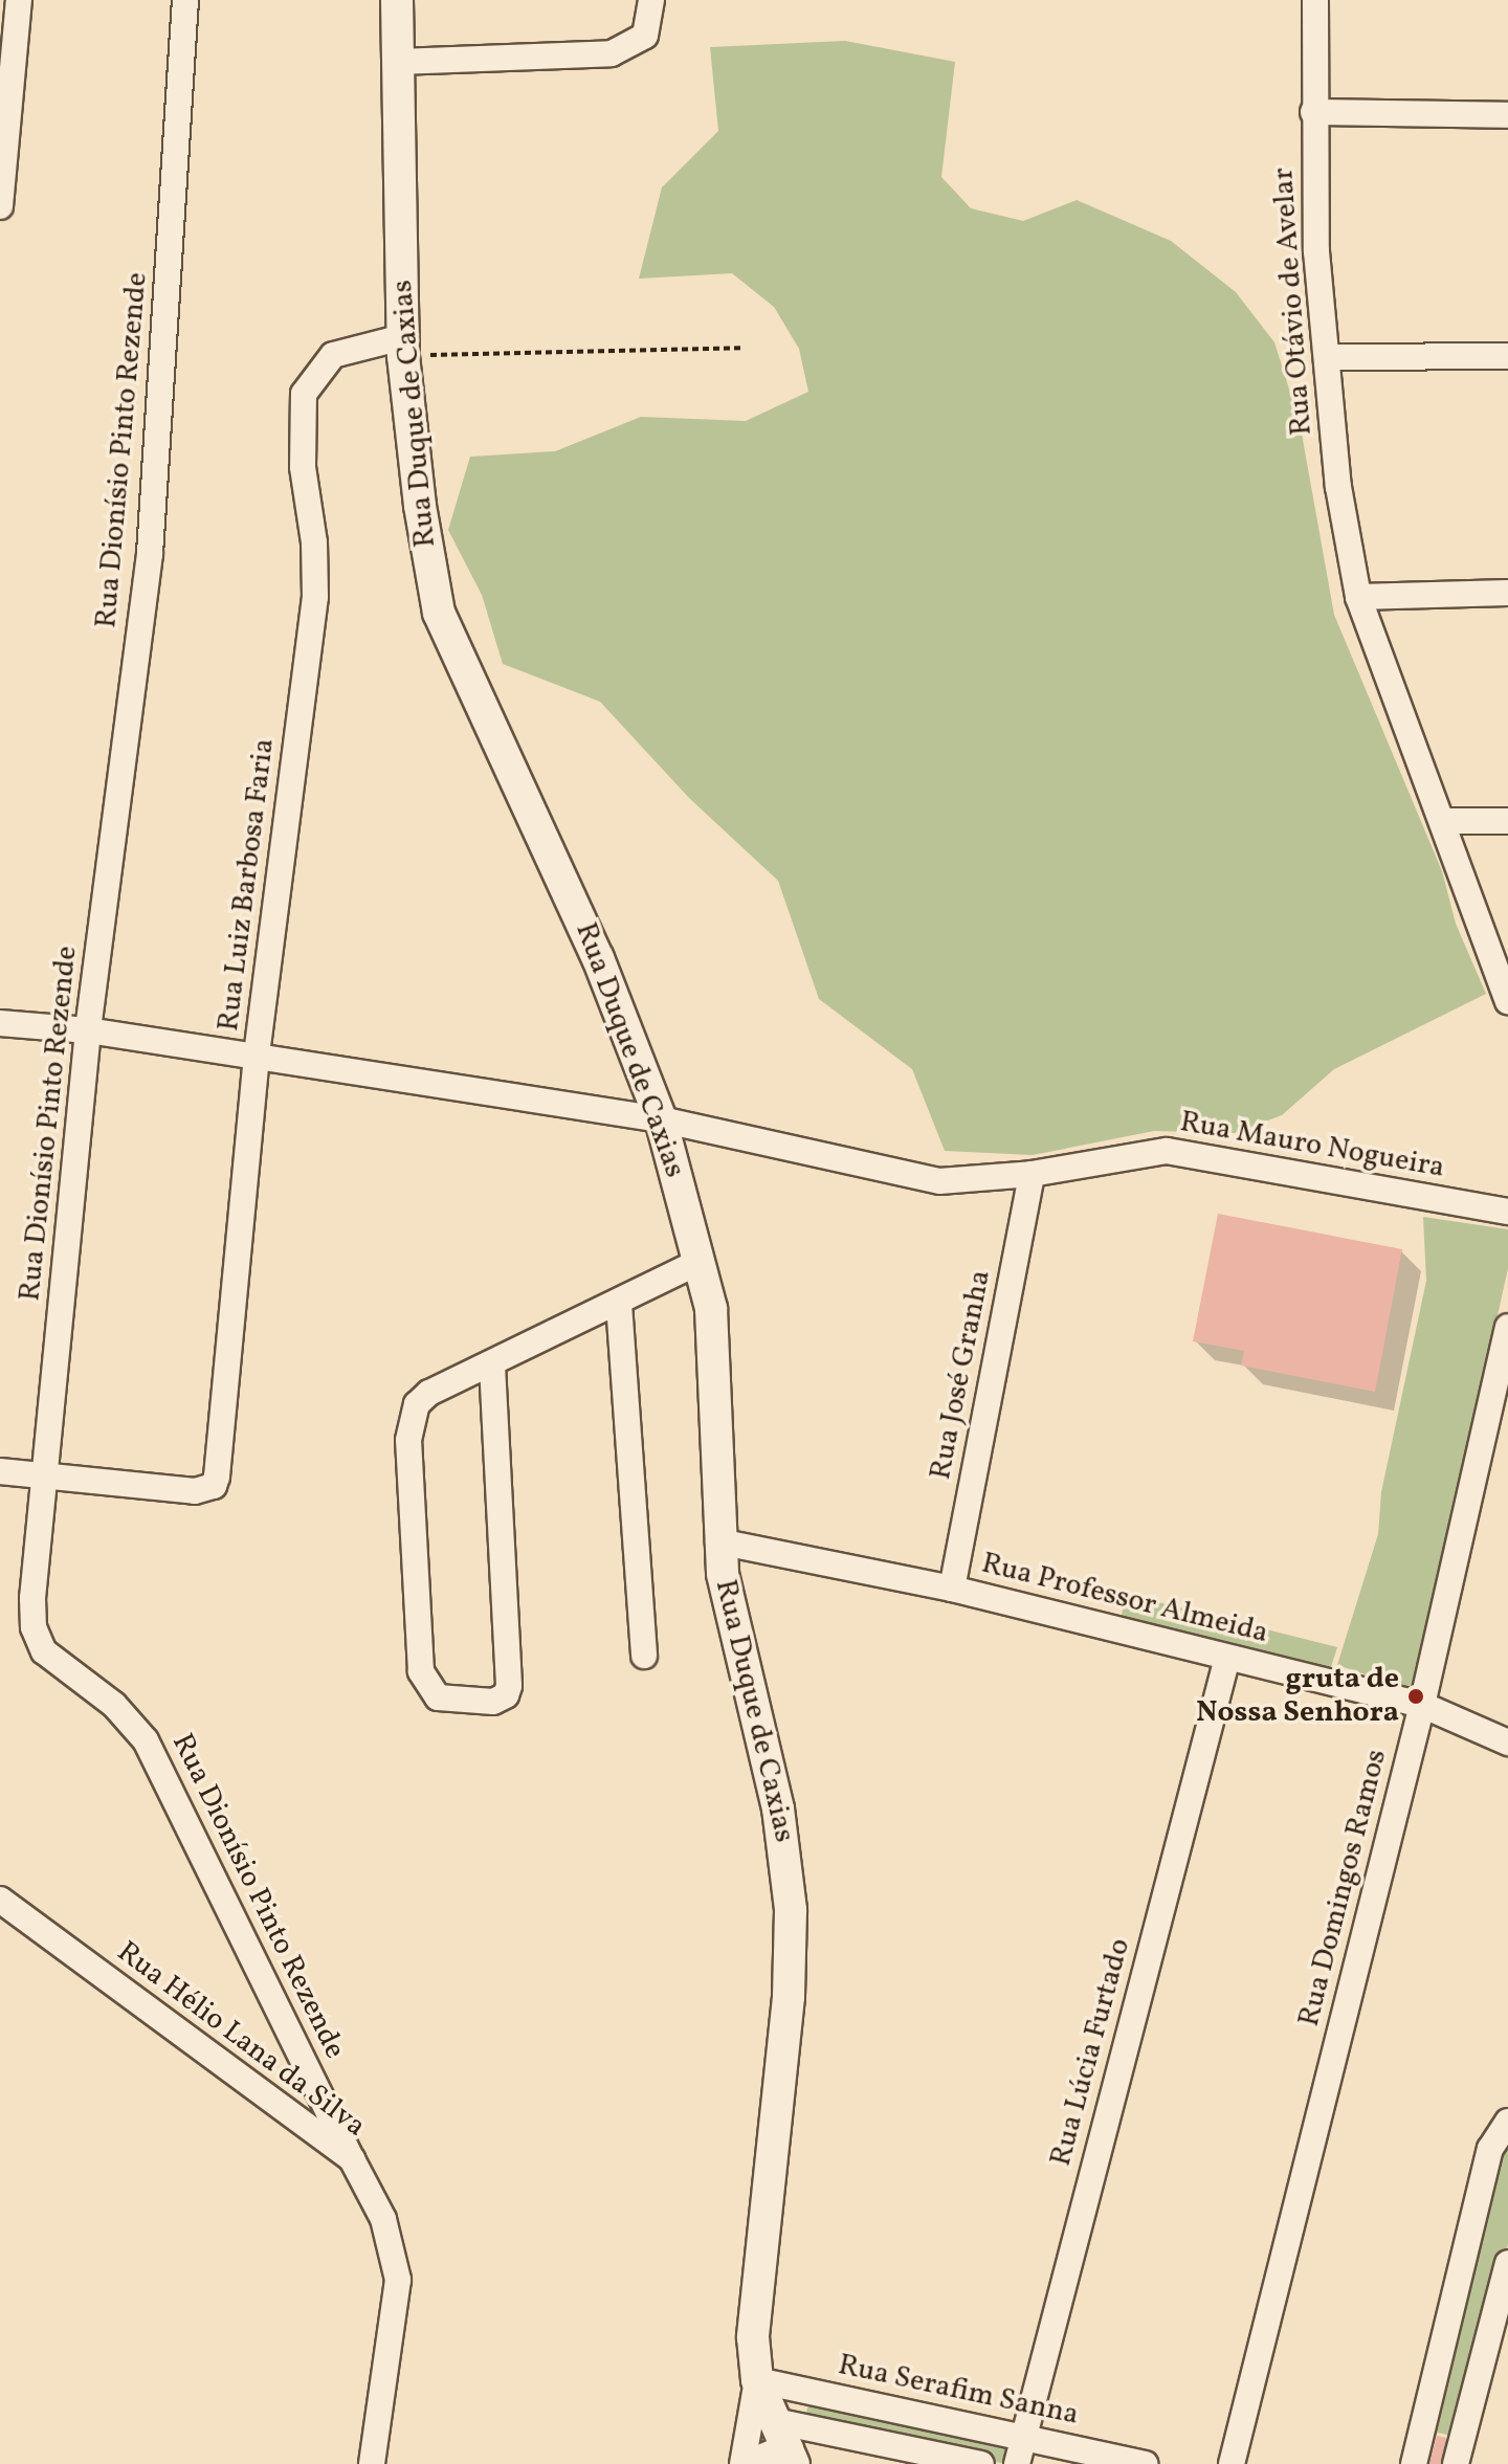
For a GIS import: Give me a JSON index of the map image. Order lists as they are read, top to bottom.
{
  "streets": {
    "street": [
      "Rua Otávio de Avelar",
      "Rua Duque de Caxias",
      "Rua Dionísio Pinto Rezende",
      "Rua Luiz Barbosa Faria",
      "Rua Mauro Nogueira",
      "Rua José Granha",
      "Rua Professor Almeida",
      "Rua Domingos Ramos",
      "Rua Hélio Lana da Silva",
      "Rua Lúcia Furtado",
      "Rua Serafim Sanna"
    ]
  },
  "crossings": [
    ["Rua Duque de Caxias", "Rua Luiz Barbosa Faria"],
    ["Rua Duque de Caxias", "Rua Mauro Nogueira"],
    ["Rua Duque de Caxias", "Rua Professor Almeida"],
    ["Rua Duque de Caxias", "Rua Serafim Sanna"],
    ["Rua Dionísio Pinto Rezende", "Rua Luiz Barbosa Faria"],
    ["Rua Dionísio Pinto Rezende", "Rua Mauro Nogueira"],
    ["Rua Dionísio Pinto Rezende", "Rua Hélio Lana da Silva"],
    ["Rua Luiz Barbosa Faria", "Rua Mauro Nogueira"],
    ["Rua Mauro Nogueira", "Rua José Granha"],
    ["Rua José Granha", "Rua Professor Almeida"],
    ["Rua Professor Almeida", "Rua Domingos Ramos"],
    ["Rua Professor Almeida", "Rua Lúcia Furtado"],
    ["Rua Lúcia Furtado", "Rua Serafim Sanna"]
  ],
  "places": ["gruta de Nossa Senhora"]
}
